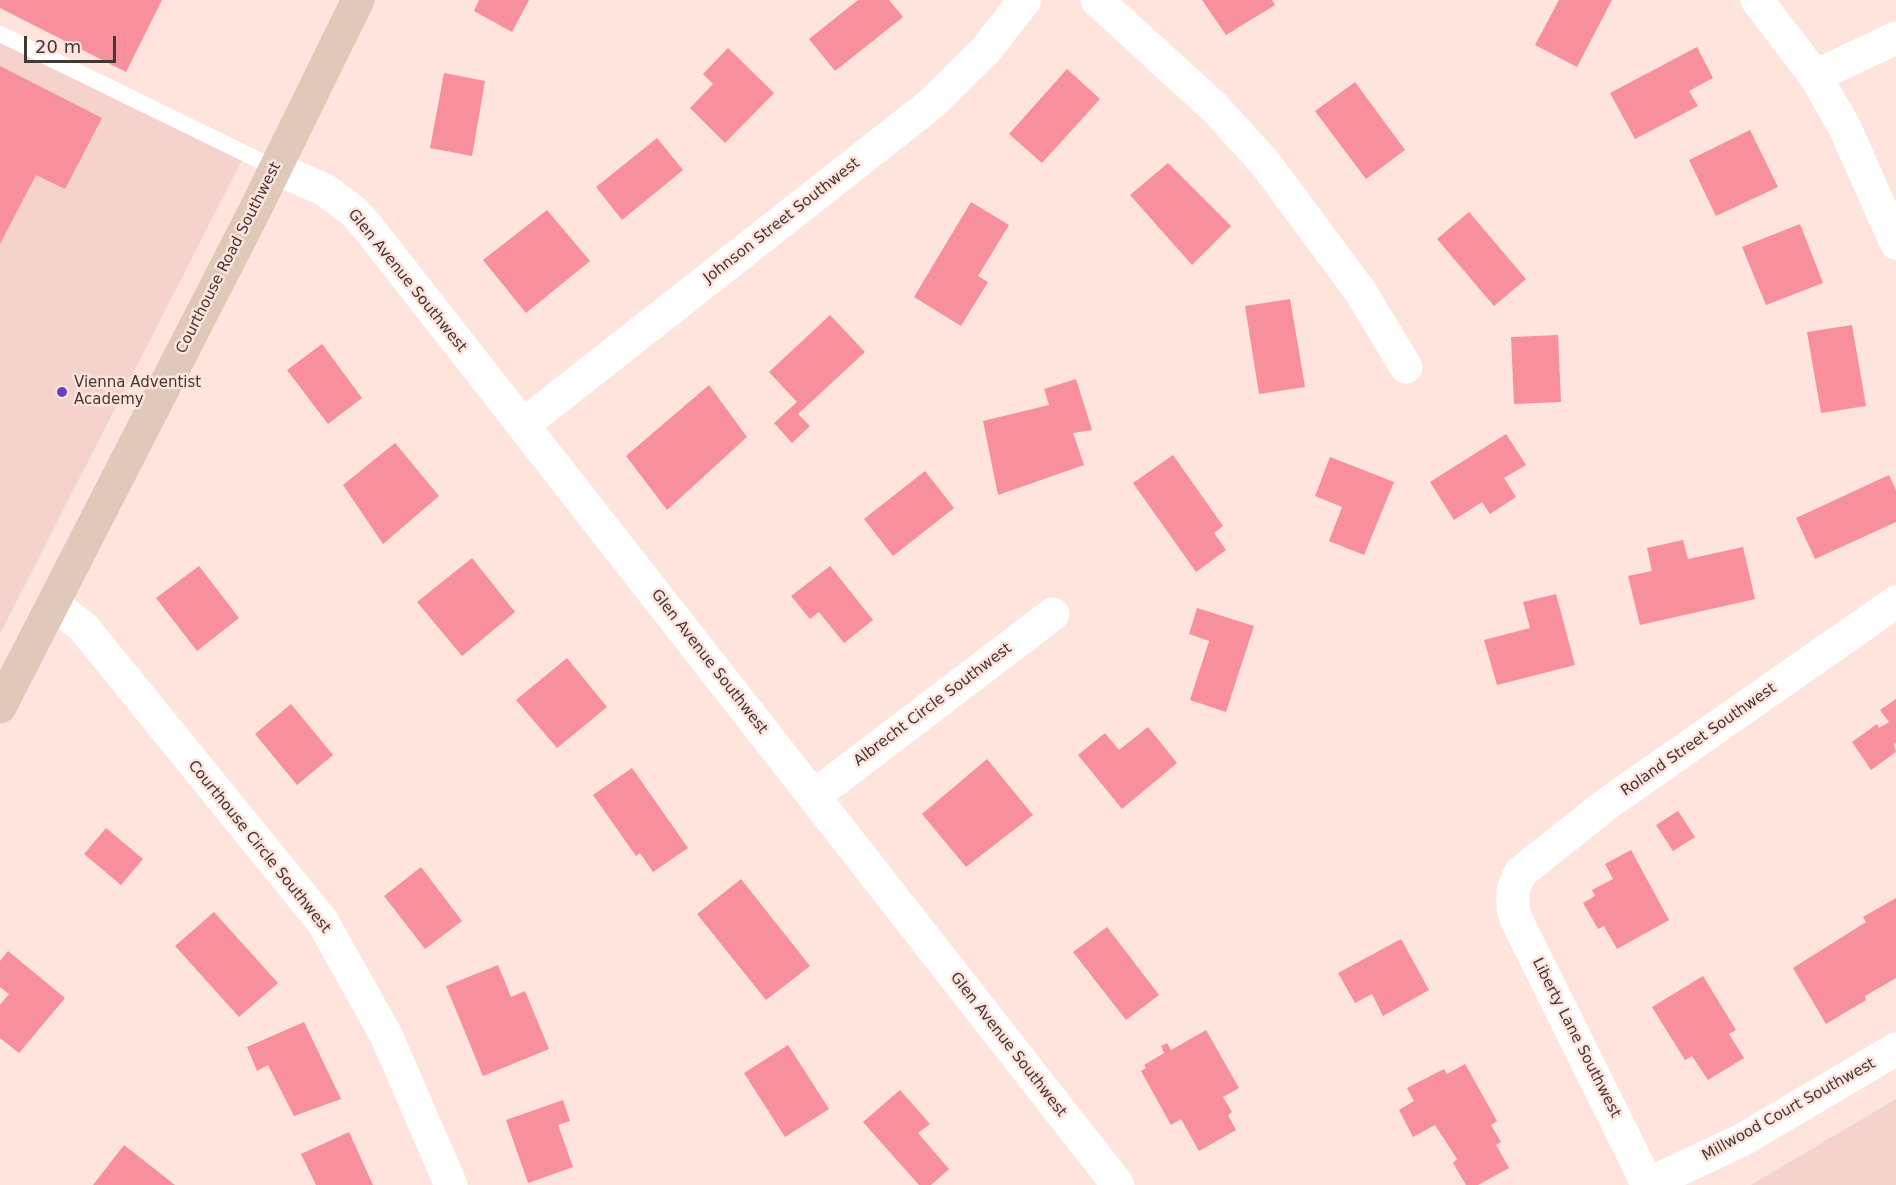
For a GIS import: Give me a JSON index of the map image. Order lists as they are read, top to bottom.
{
  "streets": {
    "street": [
      "Johnson Street Southwest",
      "Courthouse Road Southwest",
      "Glen Avenue Southwest",
      "Albrecht Circle Southwest",
      "Roland Street Southwest",
      "Courthouse Circle Southwest",
      "Liberty Lane Southwest",
      "Millwood Court Southwest"
    ]
  },
  "crossings": [
    ["Johnson Street Southwest", "Glen Avenue Southwest"],
    ["Courthouse Road Southwest", "Glen Avenue Southwest"],
    ["Courthouse Road Southwest", "Courthouse Circle Southwest"],
    ["Glen Avenue Southwest", "Albrecht Circle Southwest"],
    ["Roland Street Southwest", "Liberty Lane Southwest"],
    ["Liberty Lane Southwest", "Millwood Court Southwest"]
  ],
  "places": ["Vienna Adventist Academy"],
  "scale_bar": "20 m"
}
